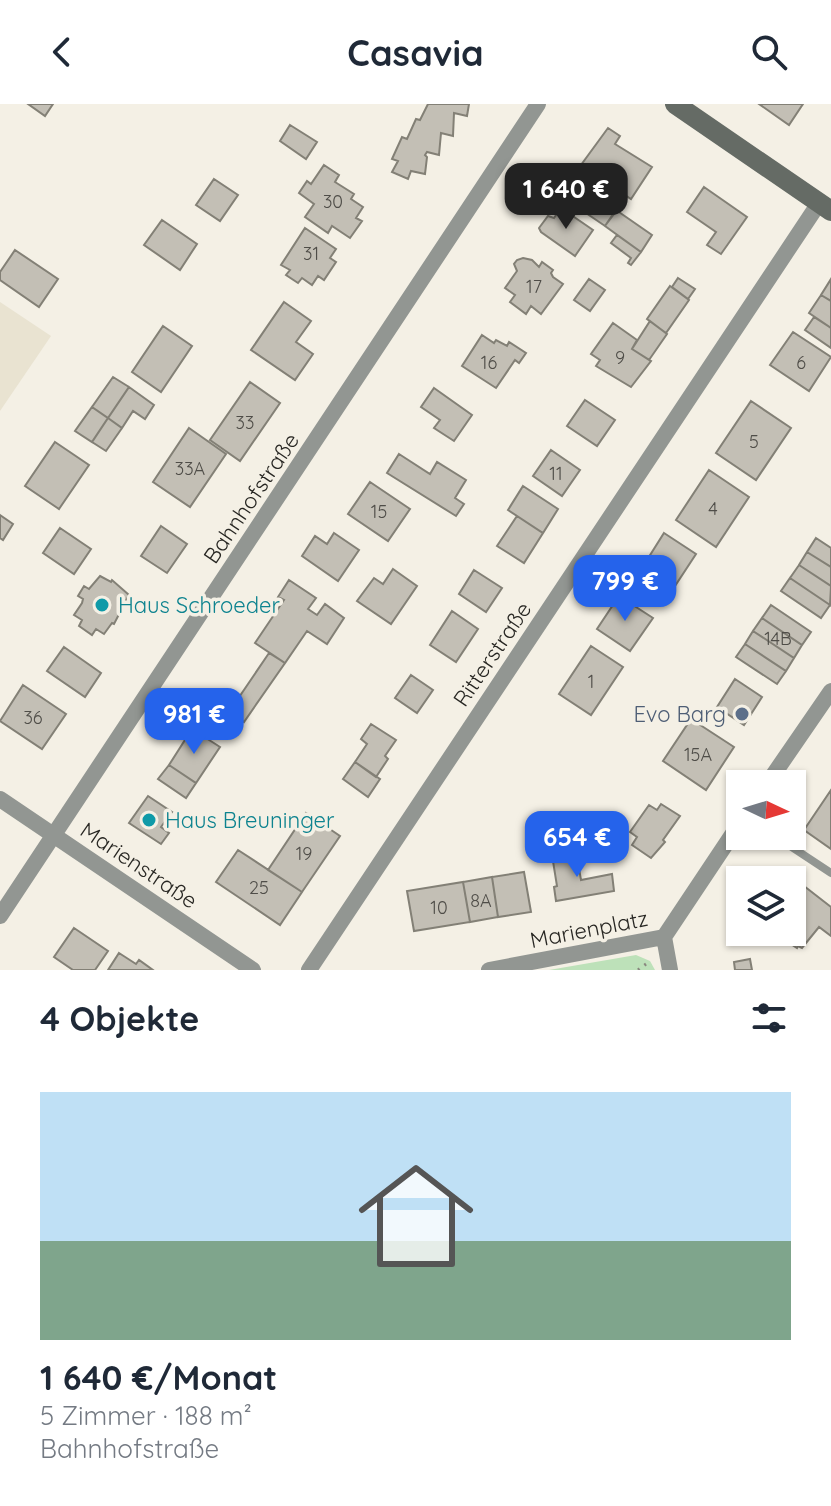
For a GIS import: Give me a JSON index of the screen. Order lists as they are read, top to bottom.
{
  "streets": {
    "street": [
      "Bahnhofstraße",
      "Ritterstraße",
      "Marienstraße",
      "Marienplatz"
    ]
  },
  "crossings": [
    ["Bahnhofstraße", "Marienstraße"]
  ],
  "places": ["Haus Schroeder", "Evo Barg", "Haus Breuninger"],
  "house_numbers": [
    "30",
    "31",
    "17",
    "9",
    "16",
    "6",
    "33",
    "5",
    "33A",
    "11",
    "4",
    "15",
    "14B",
    "1",
    "36",
    "15A",
    "19",
    "25",
    "8A",
    "10"
  ],
  "north": "right",
  "page": {
    "header": "Casavia",
    "price": [
      "1 640 €",
      "799 €",
      "981 €",
      "654 €"
    ],
    "heading": "4 Objekte",
    "list": [
      {
        "name": "1 640 €/Monat",
        "note": "5 Zimmer · 188 m² · Bahnhofstraße"
      }
    ]
  }
}
